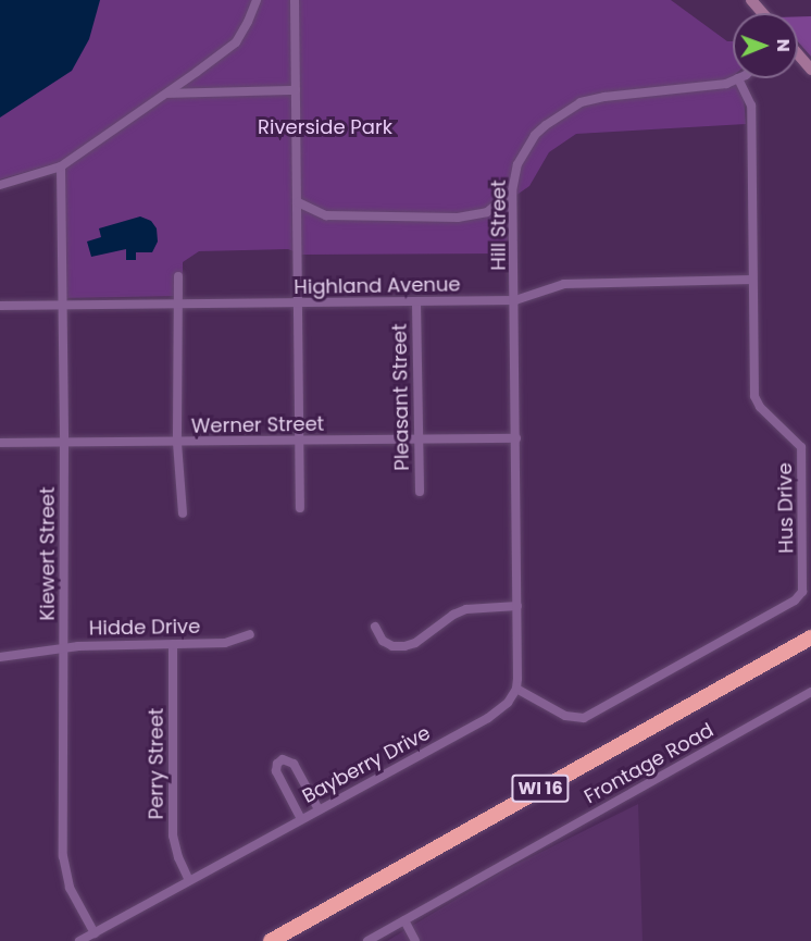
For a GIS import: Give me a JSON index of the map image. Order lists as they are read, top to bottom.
{
  "streets": {
    "highway": ["WI 16"],
    "street": [
      "Hill Street",
      "Highland Avenue",
      "Pleasant Street",
      "Werner Street",
      "Hus Drive",
      "Kiewert Street",
      "Hidde Drive",
      "Perry Street",
      "Frontage Road",
      "Bayberry Drive"
    ]
  },
  "crossings": [
    ["Hill Street", "Highland Avenue"],
    ["Hill Street", "Werner Street"],
    ["Hill Street", "Hus Drive"],
    ["Highland Avenue", "Pleasant Street"],
    ["Highland Avenue", "Hus Drive"],
    ["Highland Avenue", "Kiewert Street"],
    ["Pleasant Street", "Werner Street"],
    ["Werner Street", "Kiewert Street"],
    ["Hus Drive", "Bayberry Drive"],
    ["Kiewert Street", "Hidde Drive"],
    ["Kiewert Street", "Bayberry Drive"],
    ["Hidde Drive", "Perry Street"],
    ["Perry Street", "Bayberry Drive"]
  ],
  "parks": ["Riverside Park"],
  "north": "right"
}
